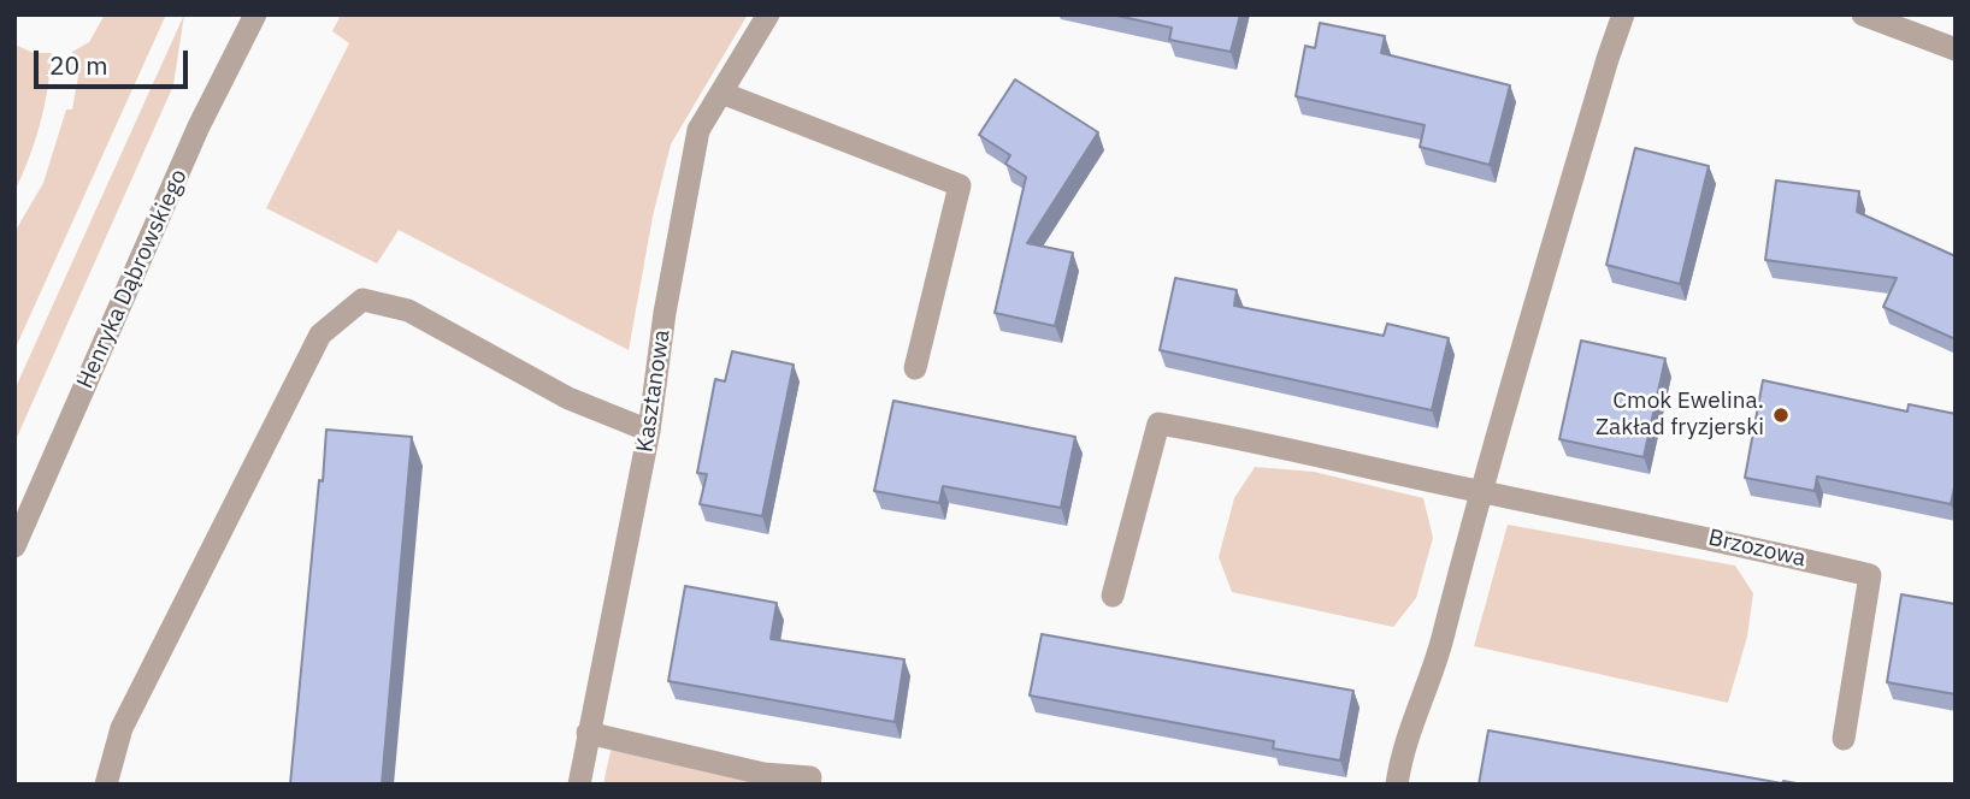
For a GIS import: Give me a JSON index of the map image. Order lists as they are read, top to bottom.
{
  "streets": {
    "street": ["Henryka Dąbrowskiego", "Kasztanowa", "Brzozowa"]
  },
  "places": ["Cmok Ewelina. Zakład fryzjerski"],
  "scale_bar": "20 m"
}
